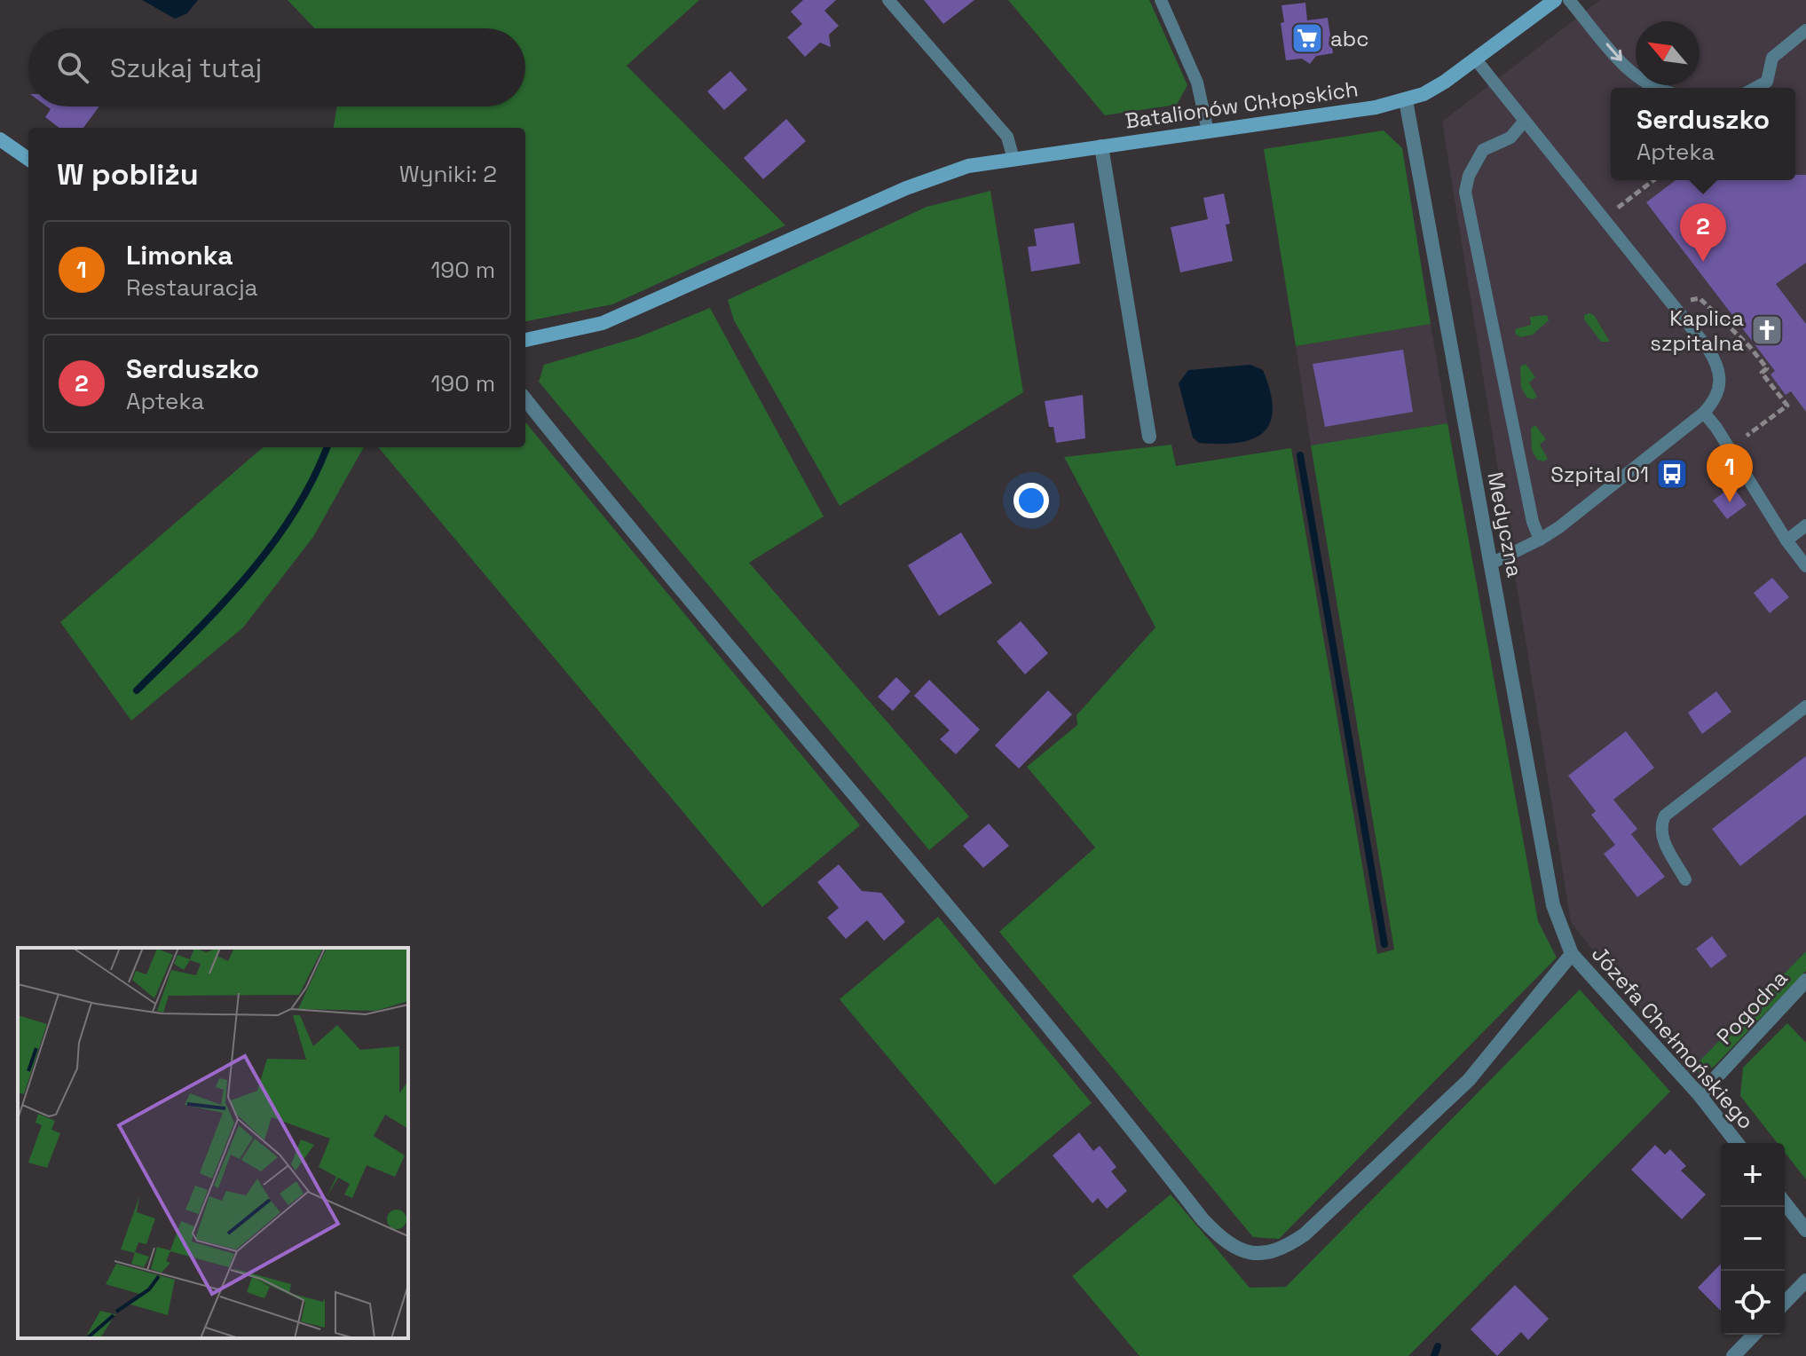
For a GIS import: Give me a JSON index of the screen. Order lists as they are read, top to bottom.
{
  "streets": {
    "street": [
      "Batalionów Chłopskich",
      "Medyczna",
      "Pogodna",
      "Józefa Chełmońskiego"
    ]
  },
  "crossings": [
    ["Batalionów Chłopskich", "Medyczna"],
    ["Medyczna", "Józefa Chełmońskiego"],
    ["Pogodna", "Józefa Chełmońskiego"]
  ],
  "places": {
    "supermarket": ["abc"],
    "church": ["Kaplica szpitalna"],
    "bus stop": ["Szpital 01"]
  },
  "north": "top left",
  "page": {
    "search": "Szukaj tutaj",
    "popup": ["Serduszko", "Apteka"],
    "heading": ["W pobliżu", "Wyniki: 2"],
    "pins": ["2", "1"],
    "list": [
      {
        "mark": "1",
        "name": "Limonka",
        "note": "Restauracja",
        "value": "190 m"
      },
      {
        "mark": "2",
        "name": "Serduszko",
        "note": "Apteka",
        "value": "190 m"
      }
    ],
    "map_buttons": ["+", "−"]
  }
}
